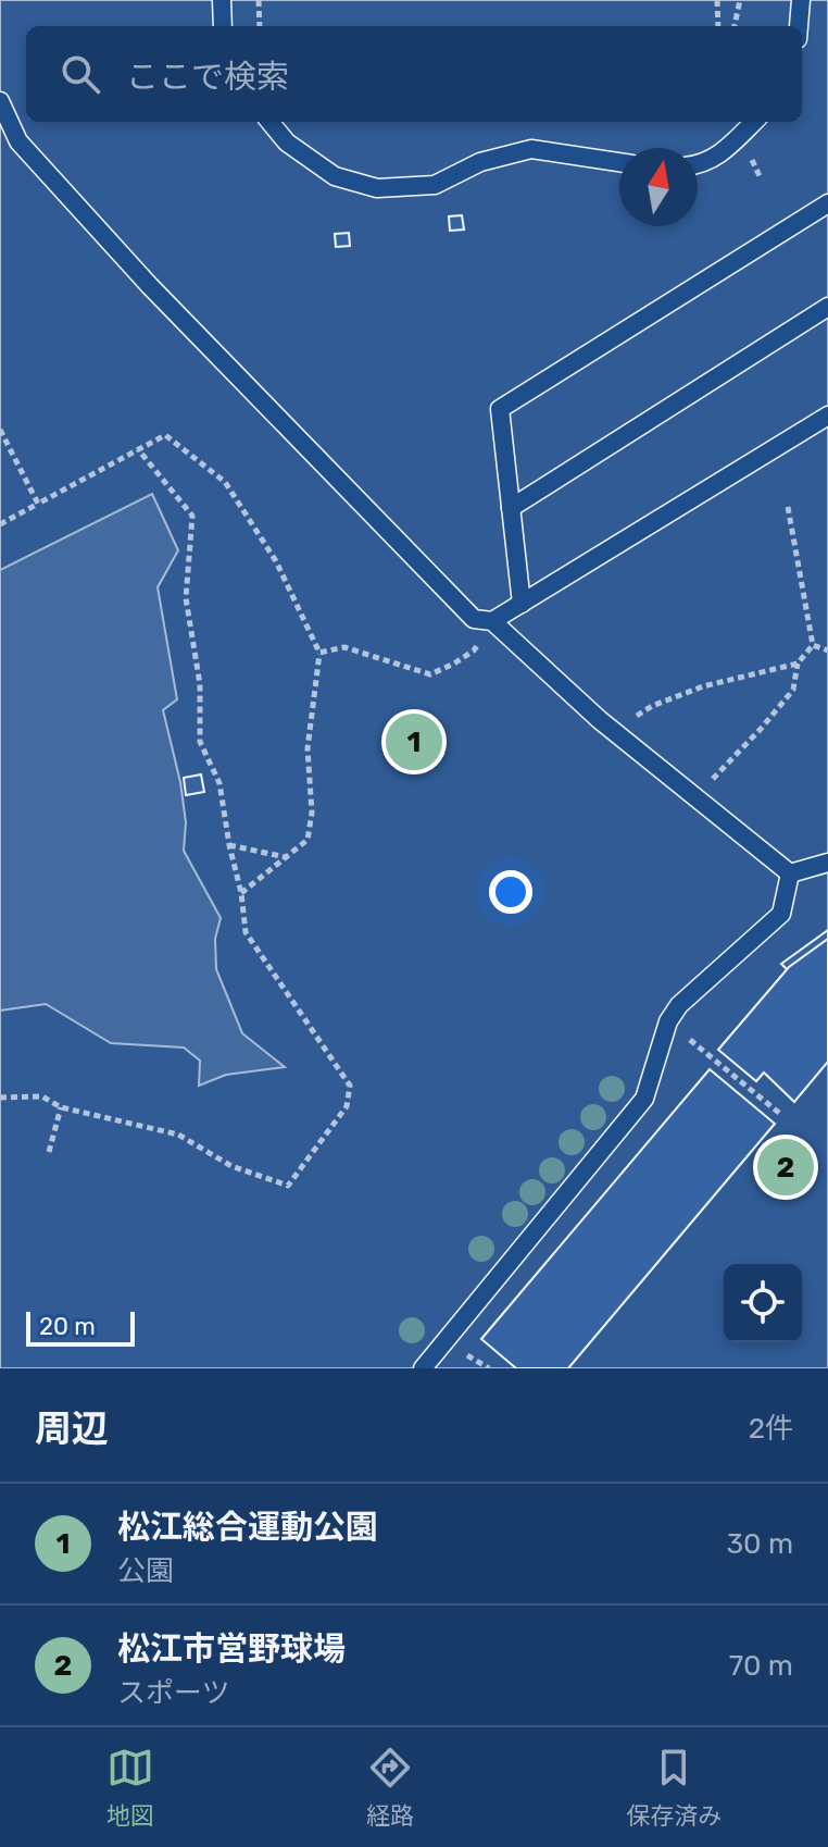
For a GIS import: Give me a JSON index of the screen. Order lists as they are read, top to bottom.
{
  "scale_bar": "20 m",
  "north": "top",
  "page": {
    "search": "ここで検索",
    "pins": ["1", "2"],
    "scale": "20 m",
    "heading": ["周辺", "2件"],
    "list": [
      {
        "mark": "1",
        "name": "松江総合運動公園",
        "note": "公園",
        "value": "30 m"
      },
      {
        "mark": "2",
        "name": "松江市営野球場",
        "note": "スポーツ",
        "value": "70 m"
      }
    ],
    "nav": ["地図", "経路", "保存済み"]
  }
}
